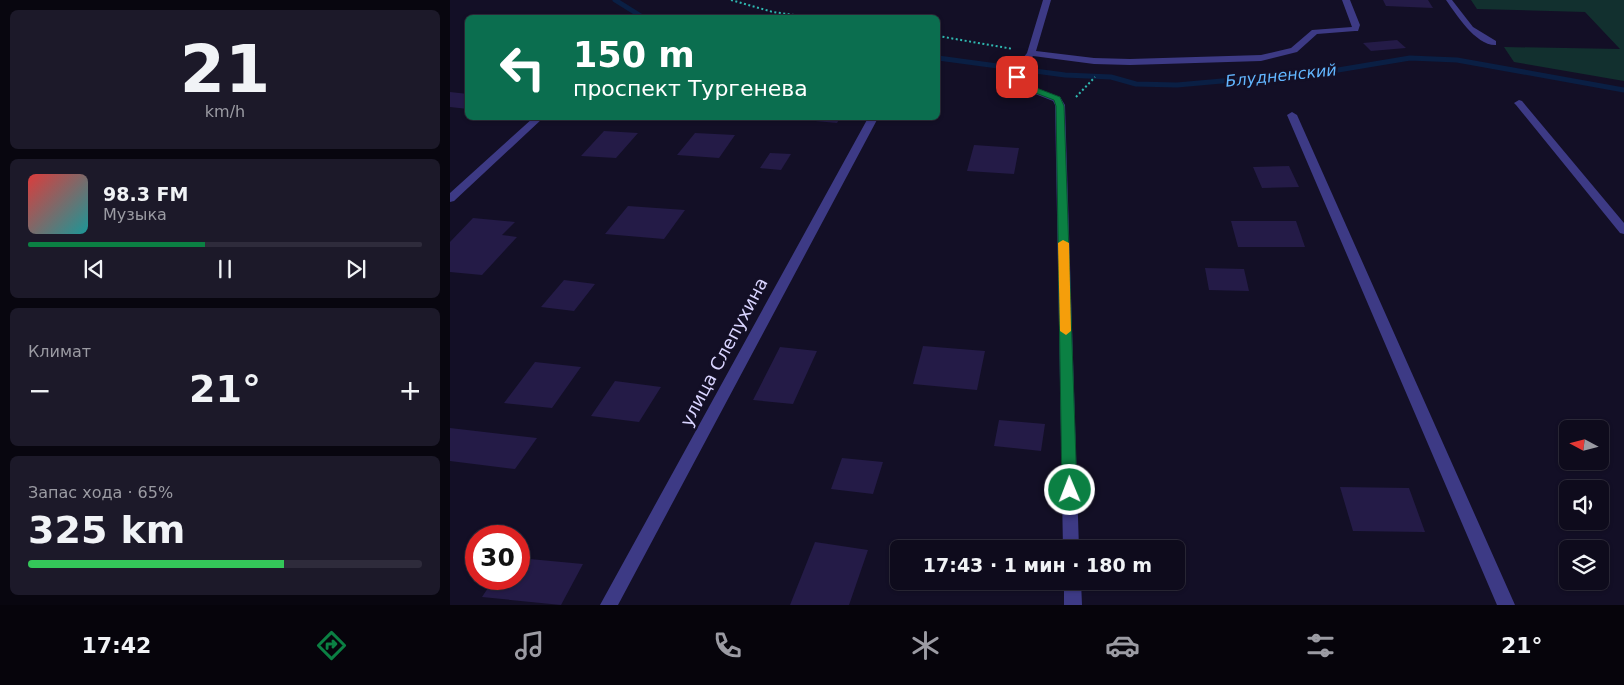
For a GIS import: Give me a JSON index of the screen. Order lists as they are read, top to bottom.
{
  "streets": {
    "street": ["улица Слепухина"]
  },
  "water": ["Блудненский"],
  "north": "left",
  "page": {
    "tile": [
      ["21", "km/h"],
      "Климат",
      ["Запас хода · 65%", "325 km"]
    ],
    "turn": ["150 m", "проспект Тургенева"],
    "song": ["98.3 FM", "Музыка"],
    "heat": ["−", "21°", "+"],
    "limit": "30",
    "trip": "17:43 · 1 мин · 180 m",
    "tabs": ["17:42", "21°"]
  }
}
